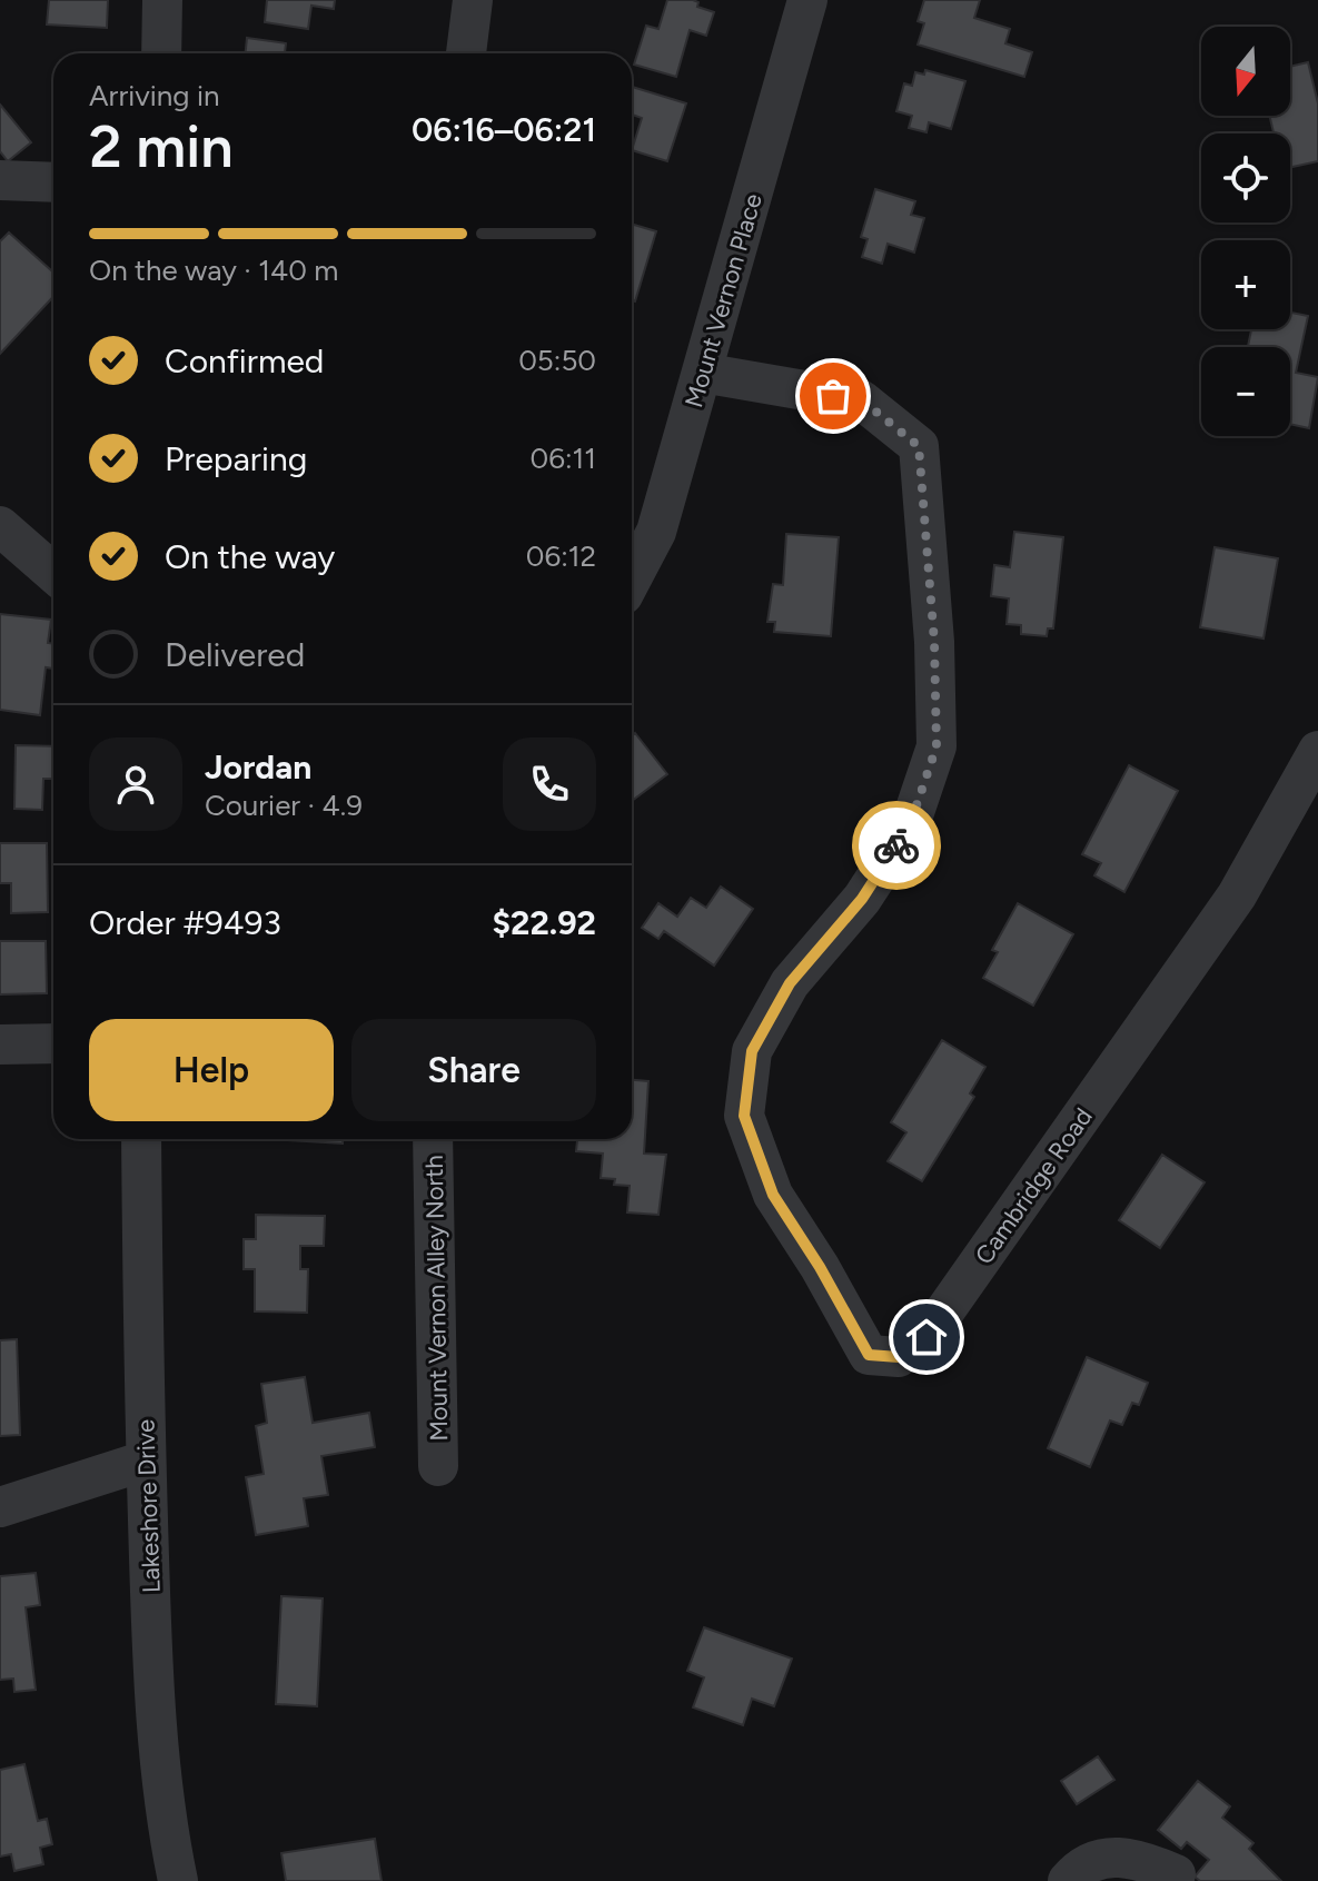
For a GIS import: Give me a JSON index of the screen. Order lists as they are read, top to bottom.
{
  "streets": {
    "street": [
      "Mount Vernon Place",
      "Cambridge Road",
      "Mount Vernon Alley North",
      "Lakeshore Drive"
    ]
  },
  "crossings": [
    ["Mount Vernon Place", "Cambridge Road"]
  ],
  "north": "bottom",
  "page": {
    "map_buttons": ["+", "−"],
    "heading": ["2 min", "Arriving in", "06:16–06:21"],
    "panel": [
      "Jordan",
      "Courier · 4.9",
      "Order #9493",
      "$22.92"
    ],
    "bar": "On the way · 140 m",
    "list": [
      ["Confirmed", "05:50"],
      ["Preparing", "06:11"],
      ["On the way", "06:12"],
      "Delivered"
    ],
    "buttons": ["Help", "Share"]
  }
}
